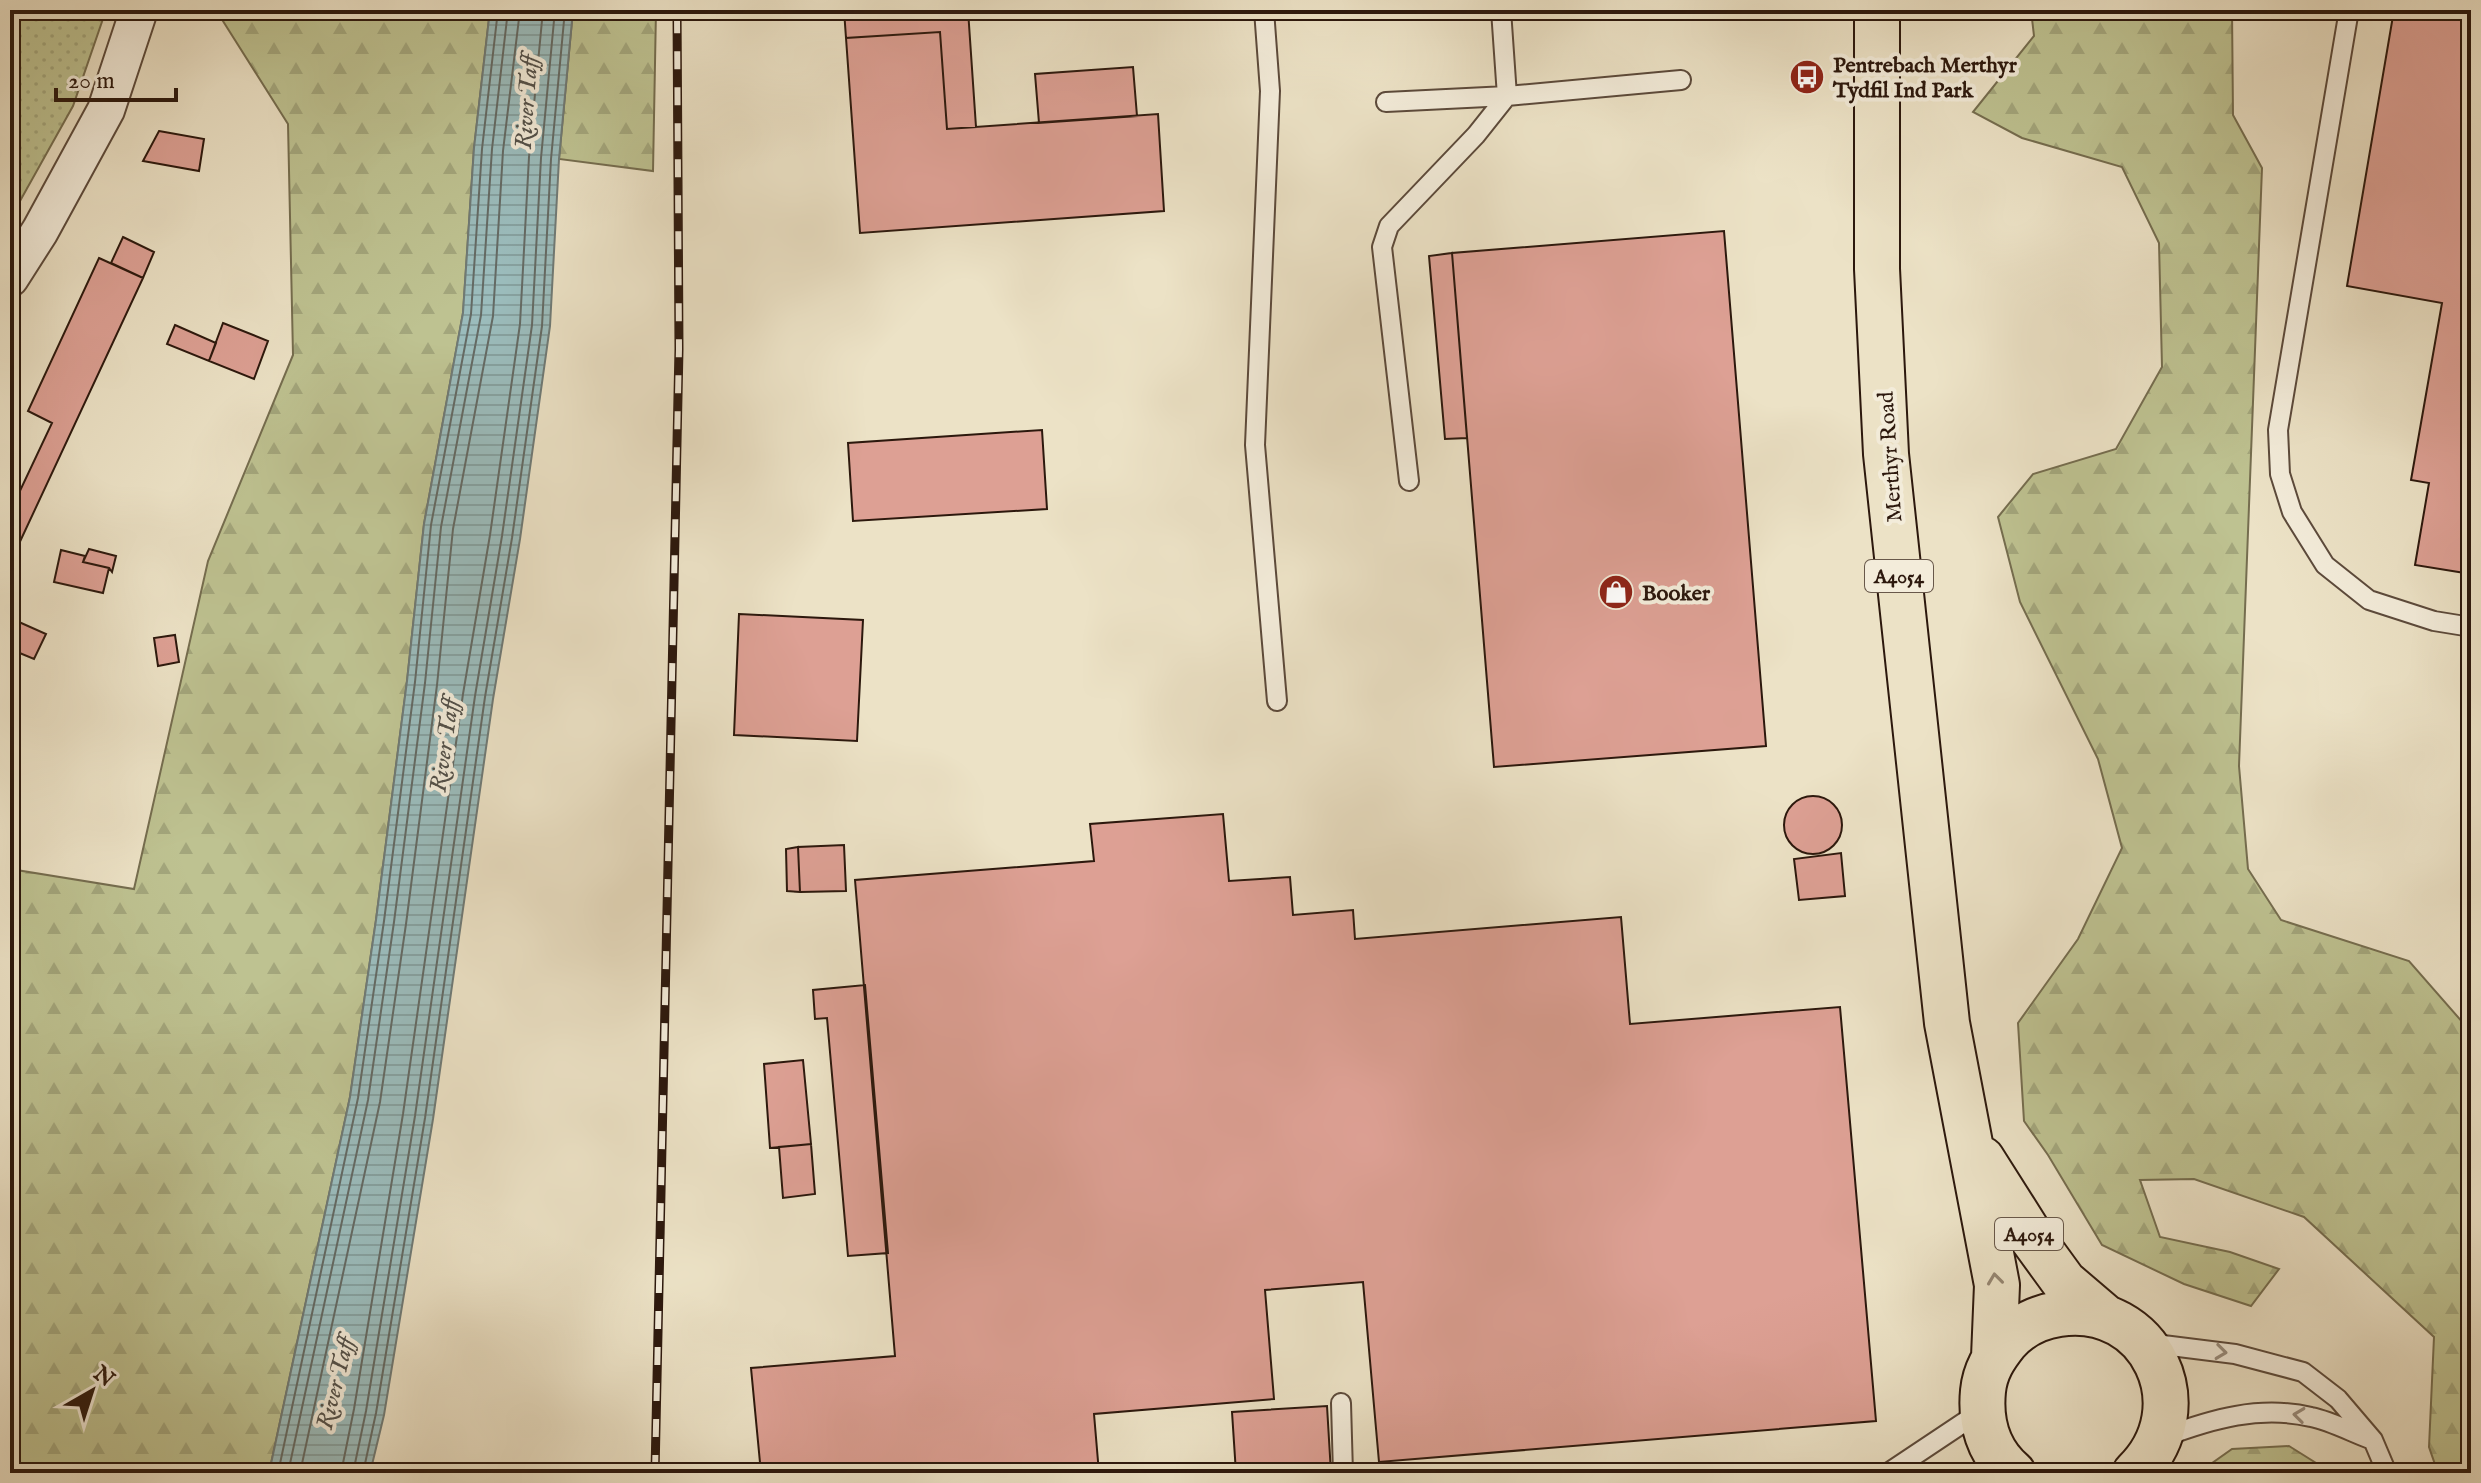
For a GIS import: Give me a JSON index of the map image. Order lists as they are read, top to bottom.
{
  "streets": {
    "main road": ["Merthyr Road", "A4054"]
  },
  "water": ["River Taff"],
  "places": {
    "bus stop": ["Pentrebach Merthyr Tydfil Ind Park"],
    "shop": ["Booker"]
  },
  "scale_bar": "20 m",
  "north": "top right"
}
